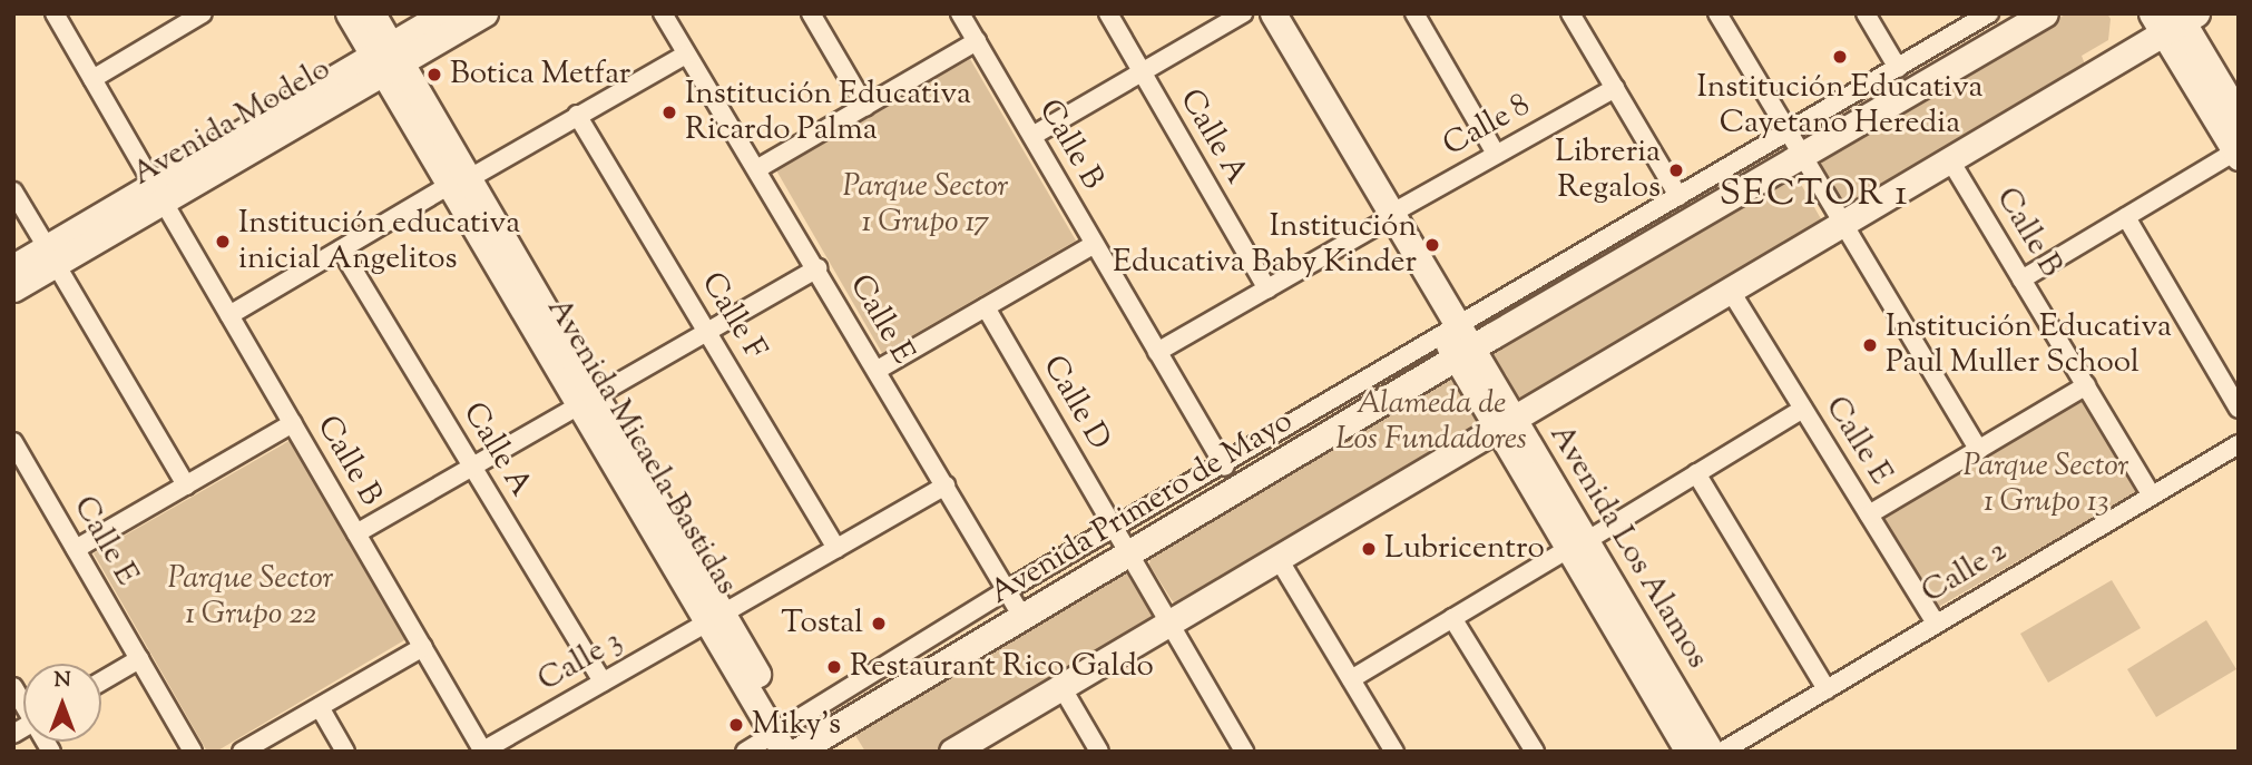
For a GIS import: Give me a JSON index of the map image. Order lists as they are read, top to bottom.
{
  "streets": {
    "main road": [
      "Avenida Modelo",
      "Avenida Micaela Bastidas",
      "Avenida Primero de Mayo",
      "Avenida Los Alamos"
    ],
    "street": [
      "Calle 8",
      "Calle A",
      "Calle B",
      "Calle F",
      "Calle E",
      "Calle D",
      "Calle 2",
      "Calle 3"
    ]
  },
  "crossings": [
    ["Avenida Modelo", "Calle B"],
    ["Avenida Modelo", "Avenida Micaela Bastidas"],
    ["Calle 8", "Avenida Los Alamos"],
    ["Calle A", "Calle 3"],
    ["Calle B", "Avenida Primero de Mayo"],
    ["Calle B", "Calle 2"],
    ["Calle B", "Calle 3"],
    ["Calle E", "Avenida Primero de Mayo"],
    ["Calle E", "Calle 2"],
    ["Calle D", "Avenida Primero de Mayo"],
    ["Avenida Micaela Bastidas", "Avenida Primero de Mayo"],
    ["Avenida Micaela Bastidas", "Calle 3"],
    ["Avenida Primero de Mayo", "Avenida Los Alamos"]
  ],
  "districts": ["SECTOR 1"],
  "parks": [
    "Parque Sector 1 Grupo 17",
    "Alameda de Los Fundadores",
    "Parque Sector 1 Grupo 13",
    "Parque Sector 1 Grupo 22"
  ],
  "places": [
    "Institución Educativa Cayetano Heredia",
    "Botica Metfar",
    "Institución Educativa Ricardo Palma",
    "Libreria Regalos",
    "Institución educativa inicial Angelitos",
    "Institución Educativa Baby Kinder",
    "Institución Educativa Paul Muller School",
    "Lubricentro",
    "Tostal",
    "Restaurant Rico Galdo",
    "Miky's"
  ],
  "north": "top"
}
